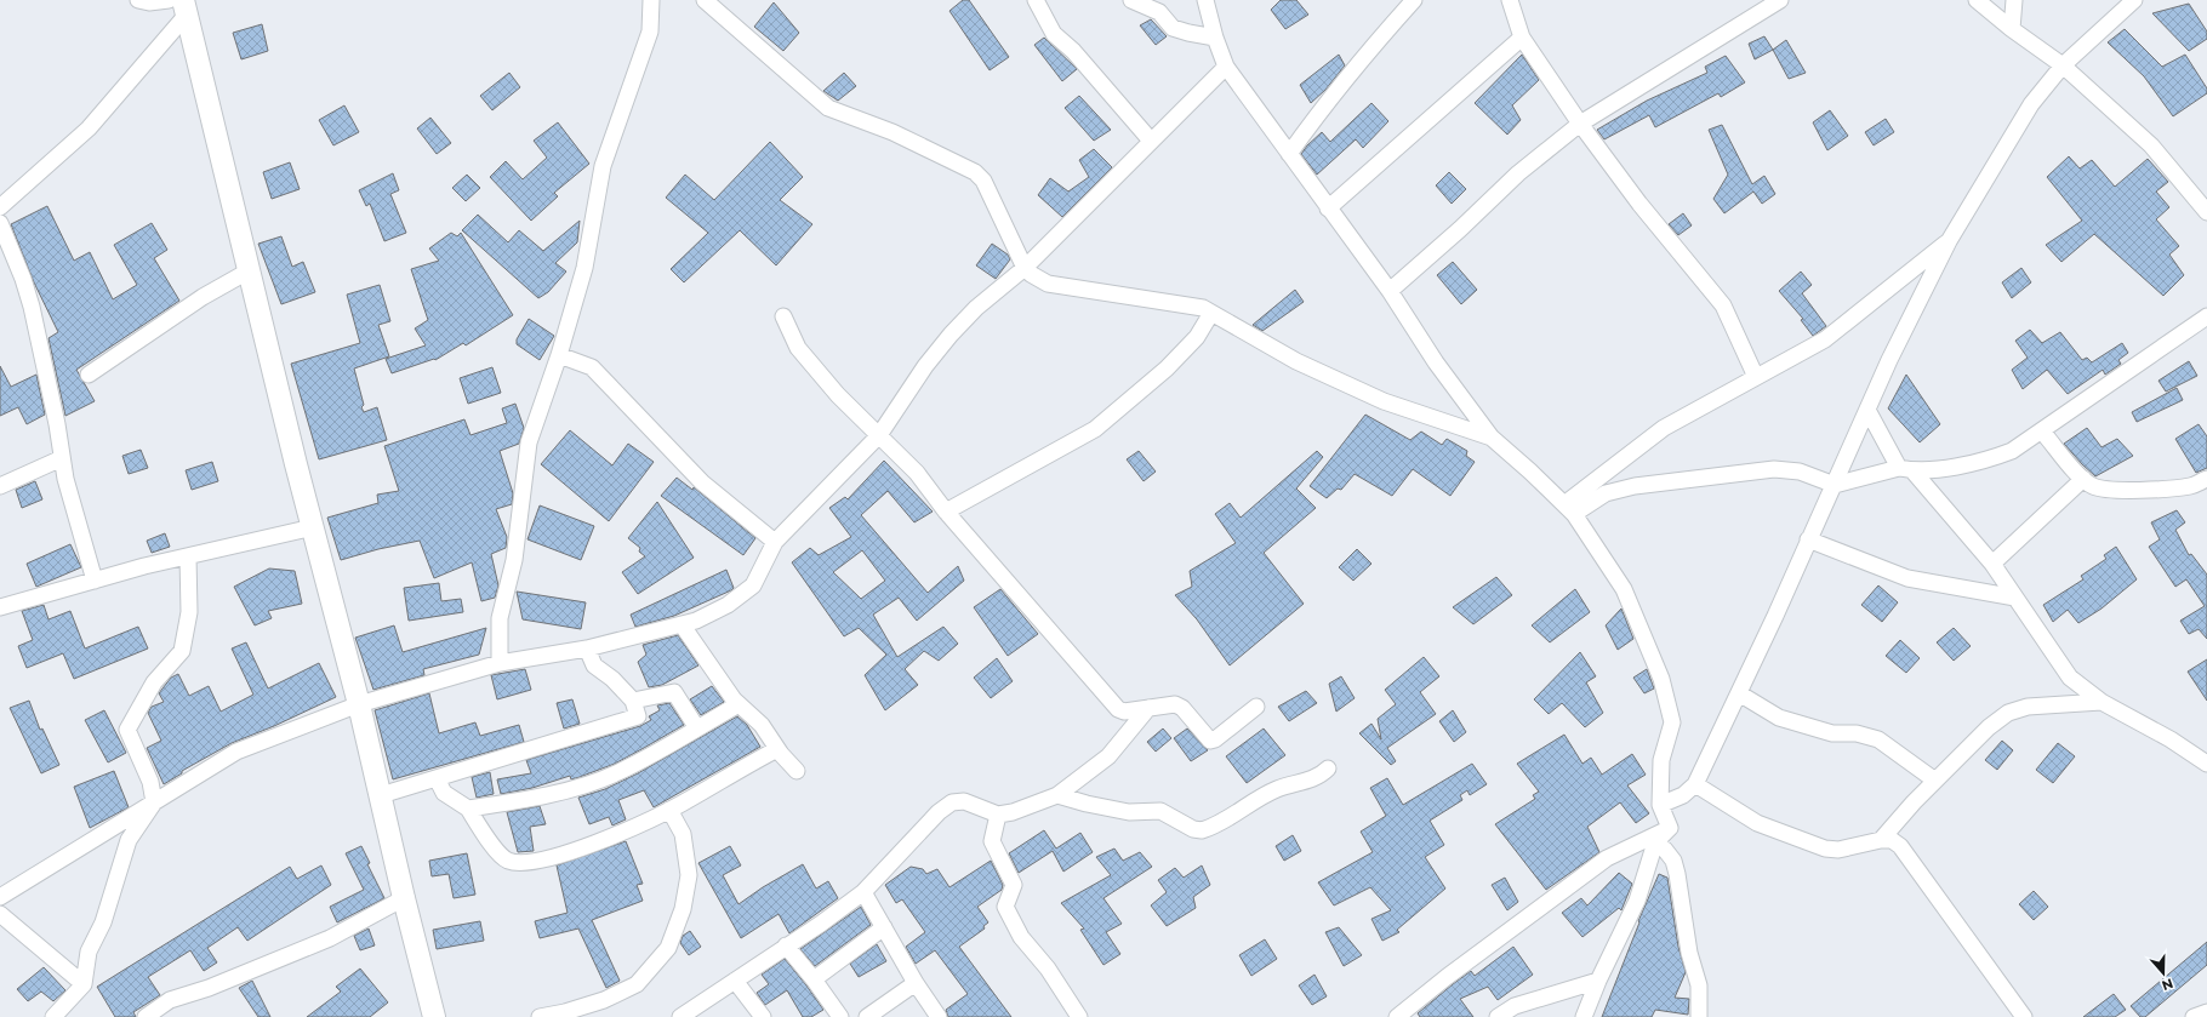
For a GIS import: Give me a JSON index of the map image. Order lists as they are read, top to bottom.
{
  "north": "bottom"
}
